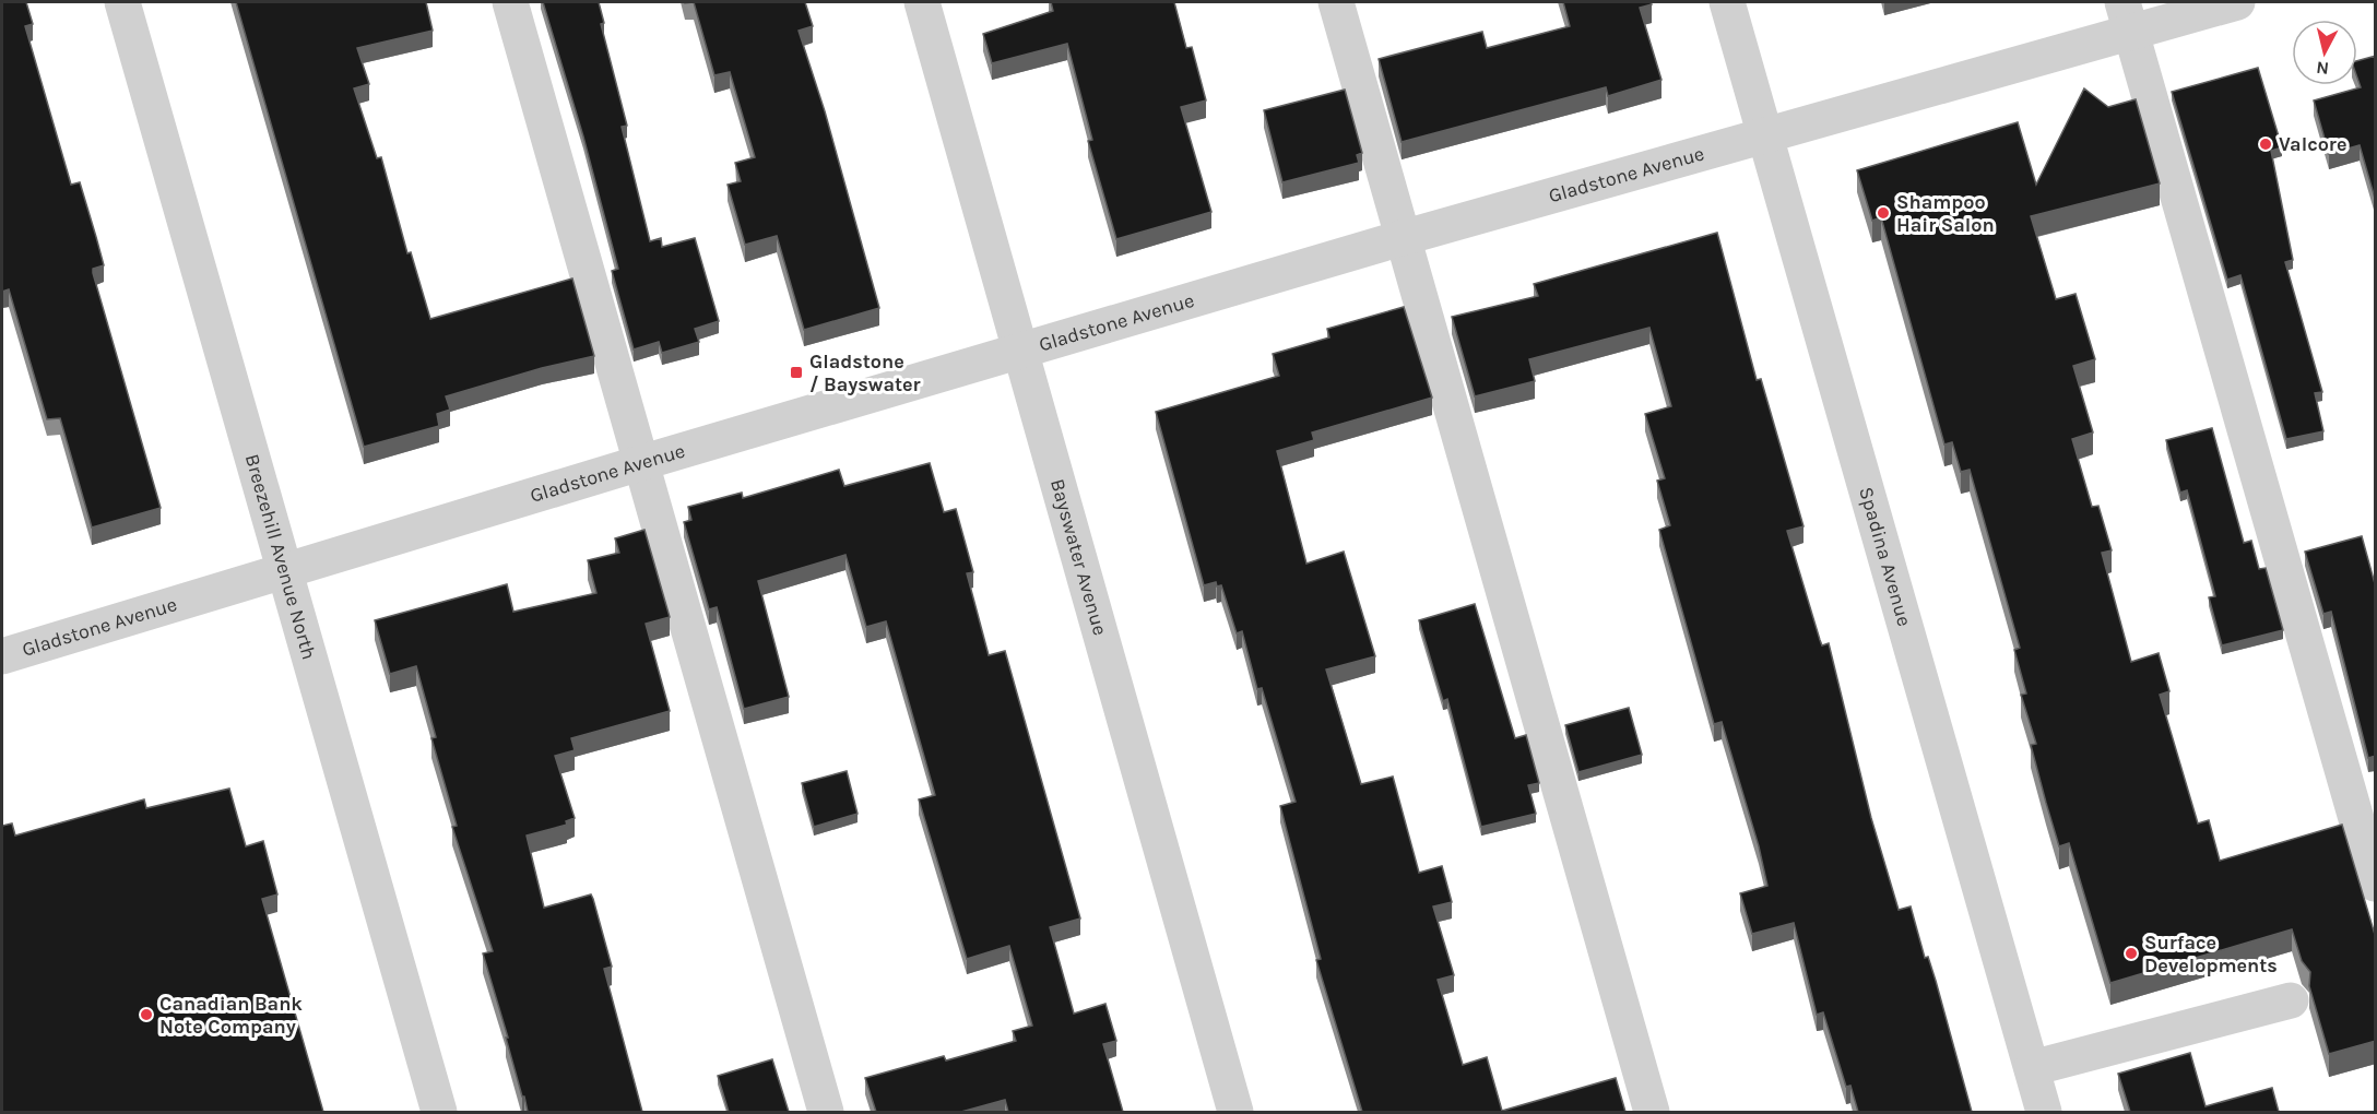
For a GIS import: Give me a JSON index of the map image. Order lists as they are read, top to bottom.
{
  "streets": {
    "street": [
      "Gladstone Avenue",
      "Breezehill Avenue North",
      "Bayswater Avenue",
      "Spadina Avenue"
    ]
  },
  "crossings": [
    ["Gladstone Avenue", "Breezehill Avenue North"],
    ["Gladstone Avenue", "Bayswater Avenue"],
    ["Gladstone Avenue", "Spadina Avenue"]
  ],
  "places": {
    "other": [
      "Valcore",
      "Shampoo Hair Salon",
      "Surface Developments",
      "Canadian Bank Note Company"
    ],
    "transit": ["Gladstone / Bayswater"]
  },
  "north": "bottom"
}
